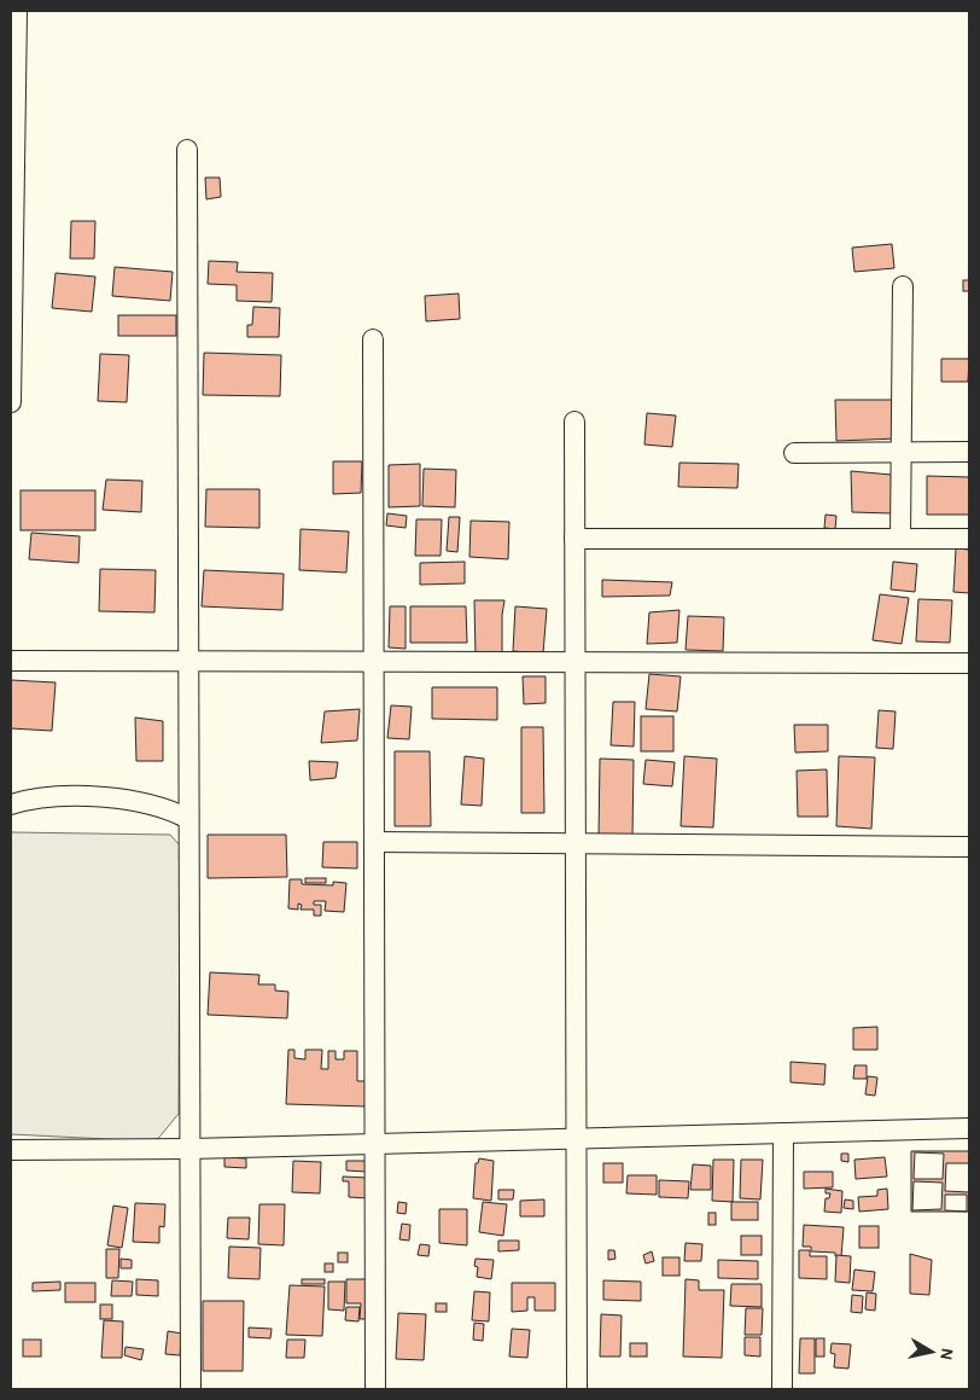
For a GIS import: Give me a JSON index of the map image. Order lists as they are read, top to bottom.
{
  "north": "right"
}
